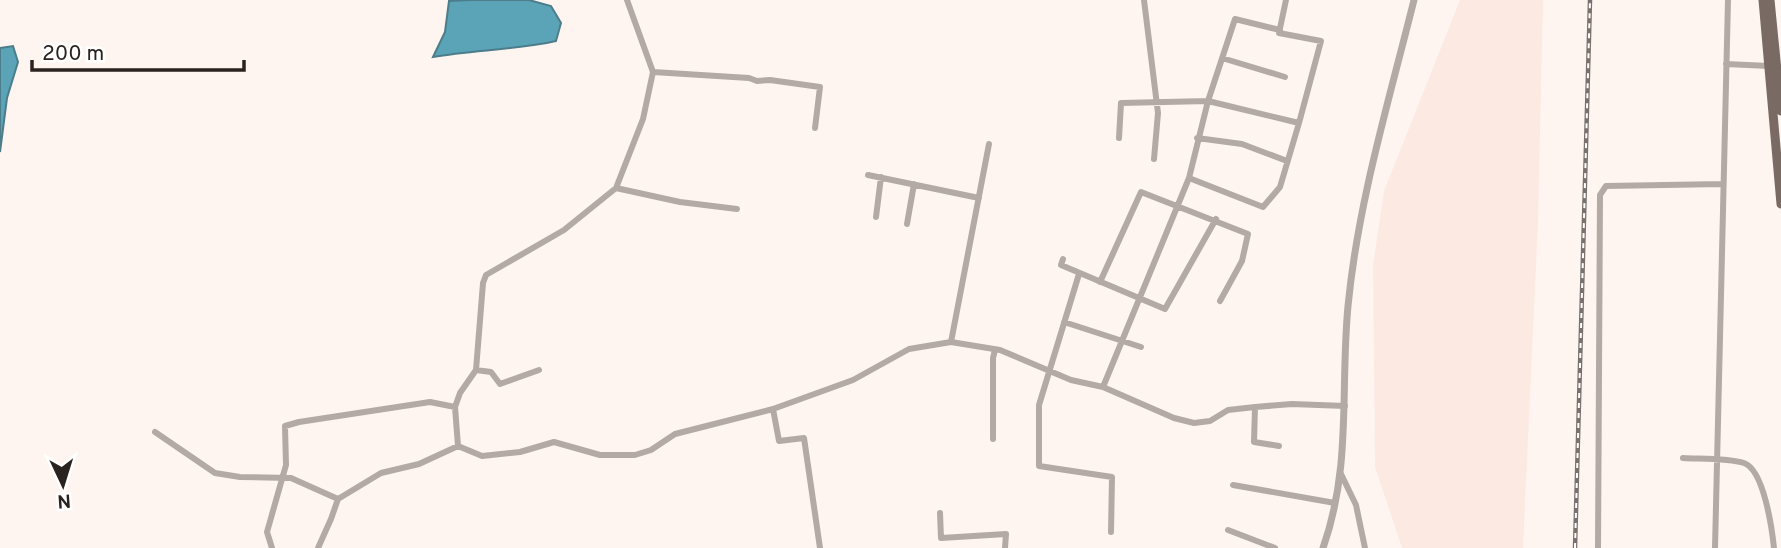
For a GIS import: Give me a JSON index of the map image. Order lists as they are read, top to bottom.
{
  "scale_bar": "200 m",
  "north": "bottom"
}
